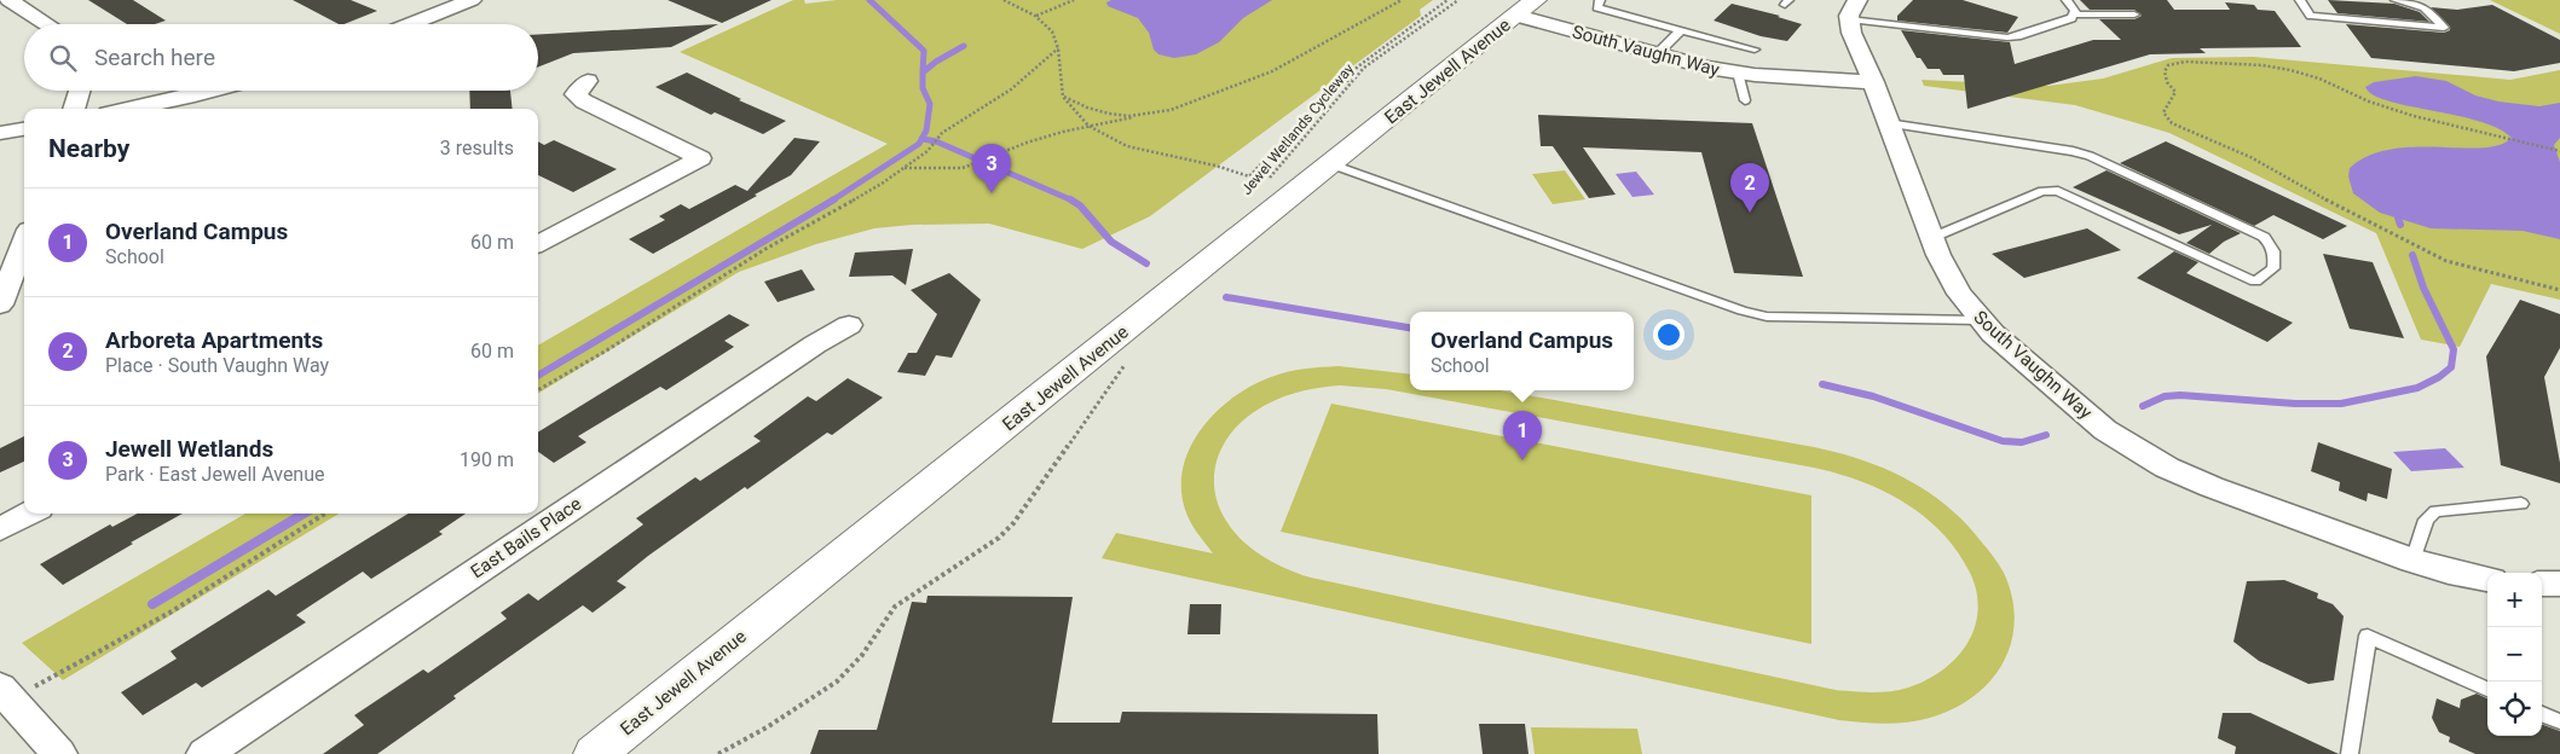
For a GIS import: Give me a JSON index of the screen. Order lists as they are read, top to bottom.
{
  "streets": {
    "street": ["South Vaughn Way", "East Jewell Avenue", "East Bails Place"],
    "path": ["Jewel Wetlands Cycleway"]
  },
  "crossings": [
    ["South Vaughn Way", "East Jewell Avenue"]
  ],
  "page": {
    "search": "Search here",
    "heading": ["Nearby", "3 results"],
    "pins": ["3", "2", "1"],
    "list": [
      {
        "mark": "1",
        "name": "Overland Campus",
        "note": "School",
        "value": "60 m"
      },
      {
        "mark": "2",
        "name": "Arboreta Apartments",
        "note": "Place · South Vaughn Way",
        "value": "60 m"
      },
      {
        "mark": "3",
        "name": "Jewell Wetlands",
        "note": "Park · East Jewell Avenue",
        "value": "190 m"
      }
    ],
    "popup": ["Overland Campus", "School"],
    "map_buttons": ["+", "−"]
  }
}
